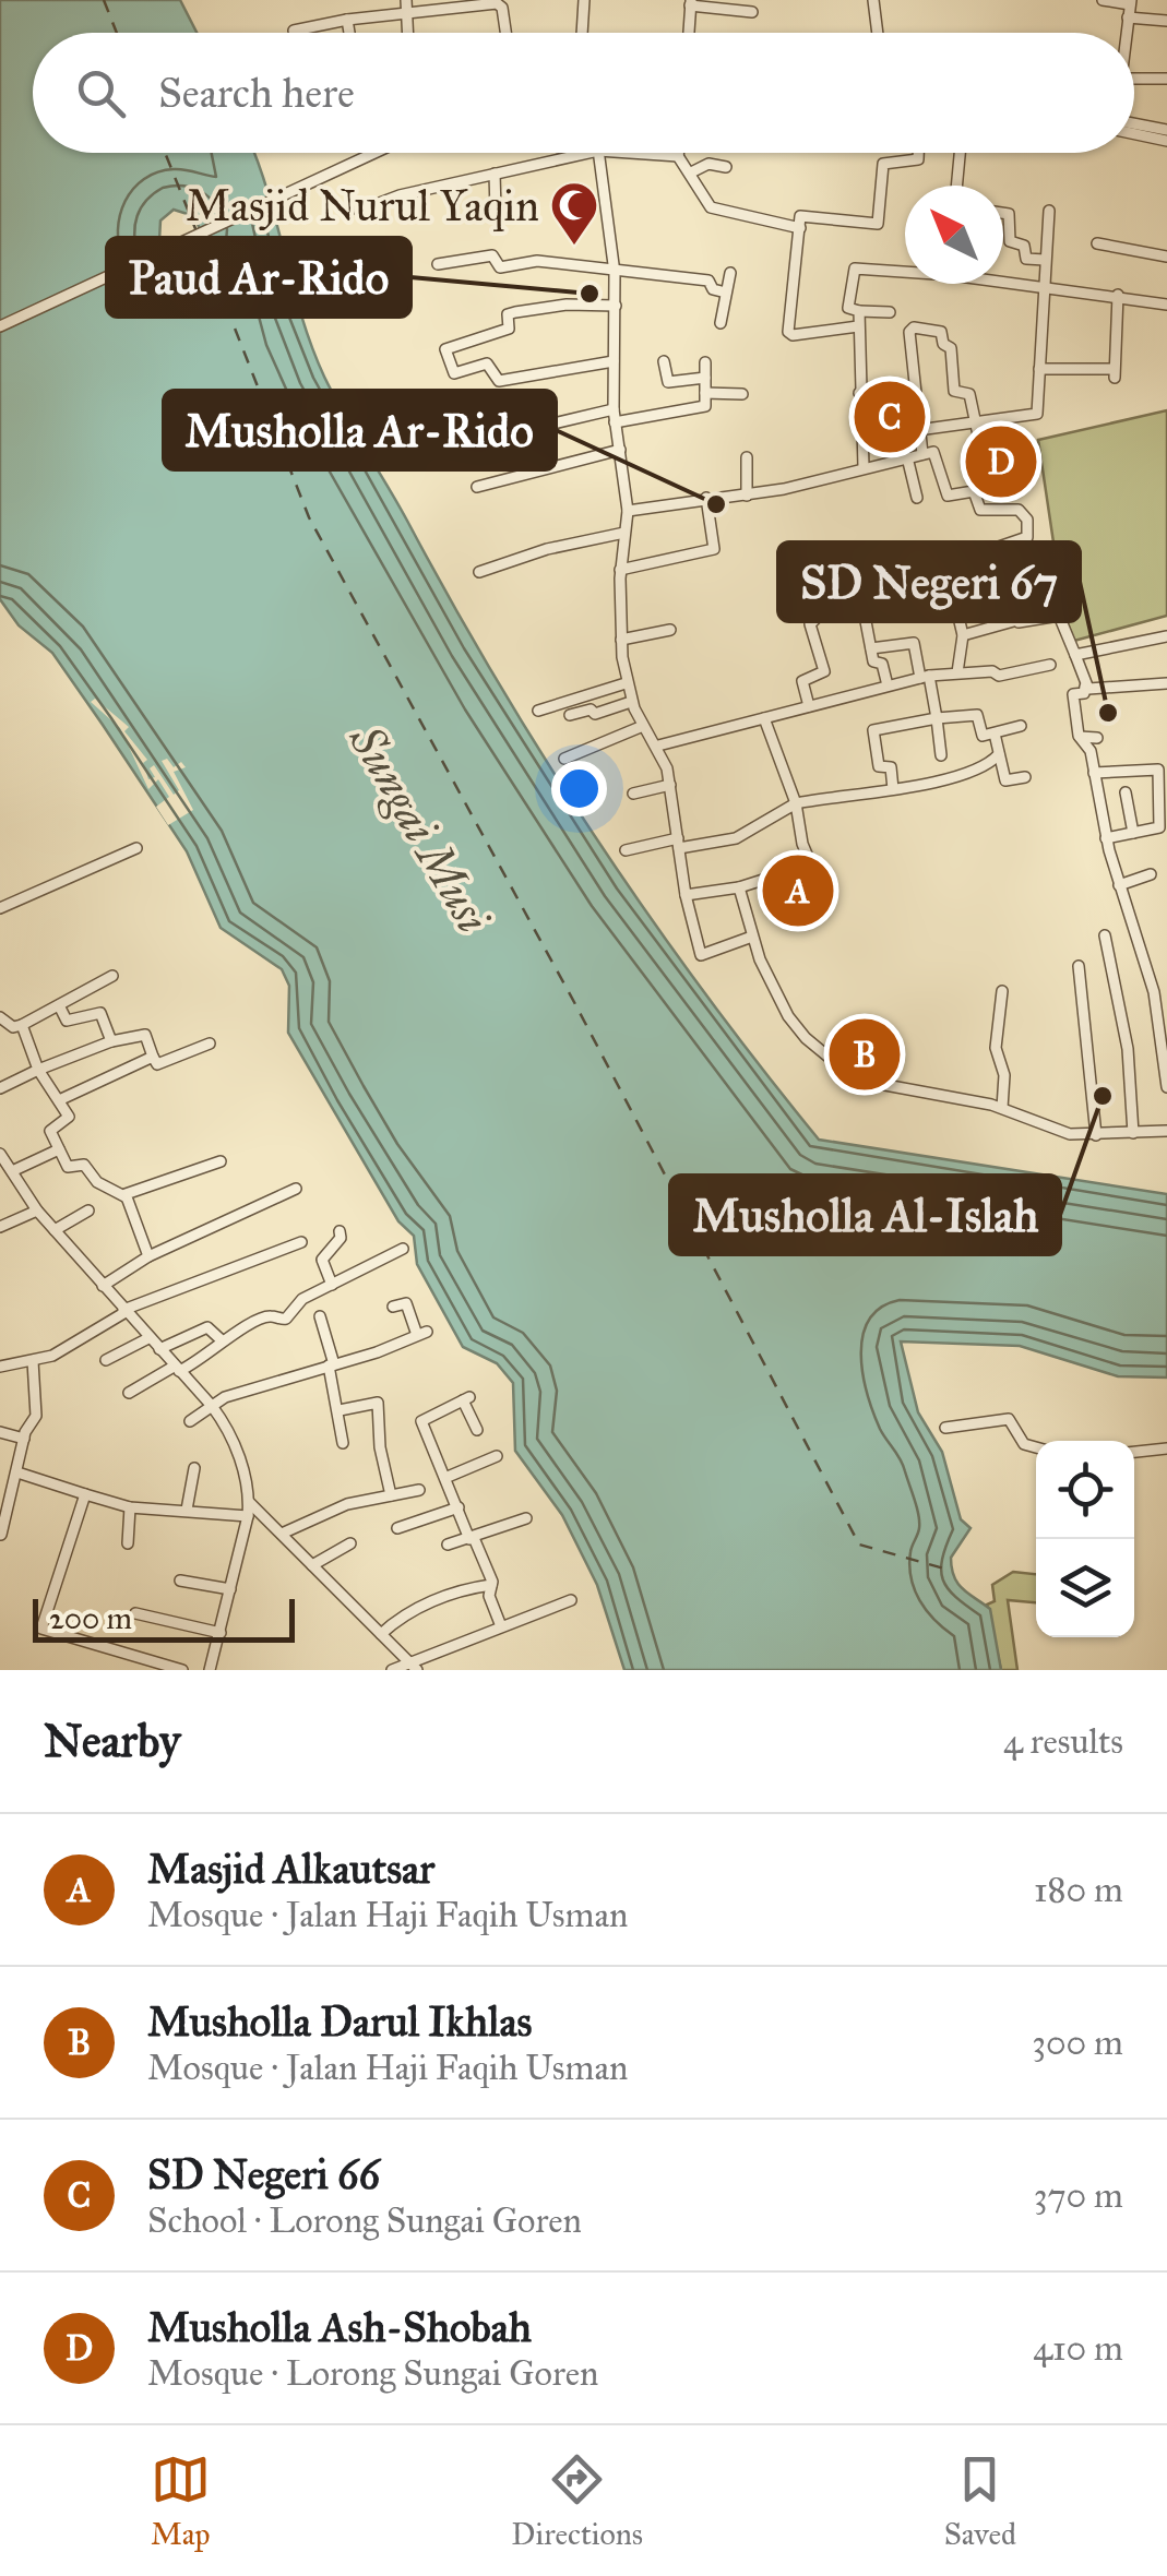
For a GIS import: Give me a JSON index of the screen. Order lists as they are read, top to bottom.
{
  "water": ["Sungai Musi"],
  "places": {
    "mosque": ["Masjid Nurul Yaqin"],
    "other": [
      "Paud Ar-Rido",
      "Musholla Ar-Rido",
      "SD Negeri 67",
      "Musholla Al-Islah"
    ]
  },
  "scale_bar": "200 m",
  "north": "top left",
  "page": {
    "search": "Search here",
    "pins": [
      "C",
      "D",
      "A",
      "B"
    ],
    "scale": "200 m",
    "heading": ["Nearby", "4 results"],
    "list": [
      {
        "mark": "A",
        "name": "Masjid Alkautsar",
        "note": "Mosque · Jalan Haji Faqih Usman",
        "value": "180 m"
      },
      {
        "mark": "B",
        "name": "Musholla Darul Ikhlas",
        "note": "Mosque · Jalan Haji Faqih Usman",
        "value": "300 m"
      },
      {
        "mark": "C",
        "name": "SD Negeri 66",
        "note": "School · Lorong Sungai Goren",
        "value": "370 m"
      },
      {
        "mark": "D",
        "name": "Musholla Ash-Shobah",
        "note": "Mosque · Lorong Sungai Goren",
        "value": "410 m"
      }
    ],
    "nav": ["Map", "Directions", "Saved"]
  }
}
